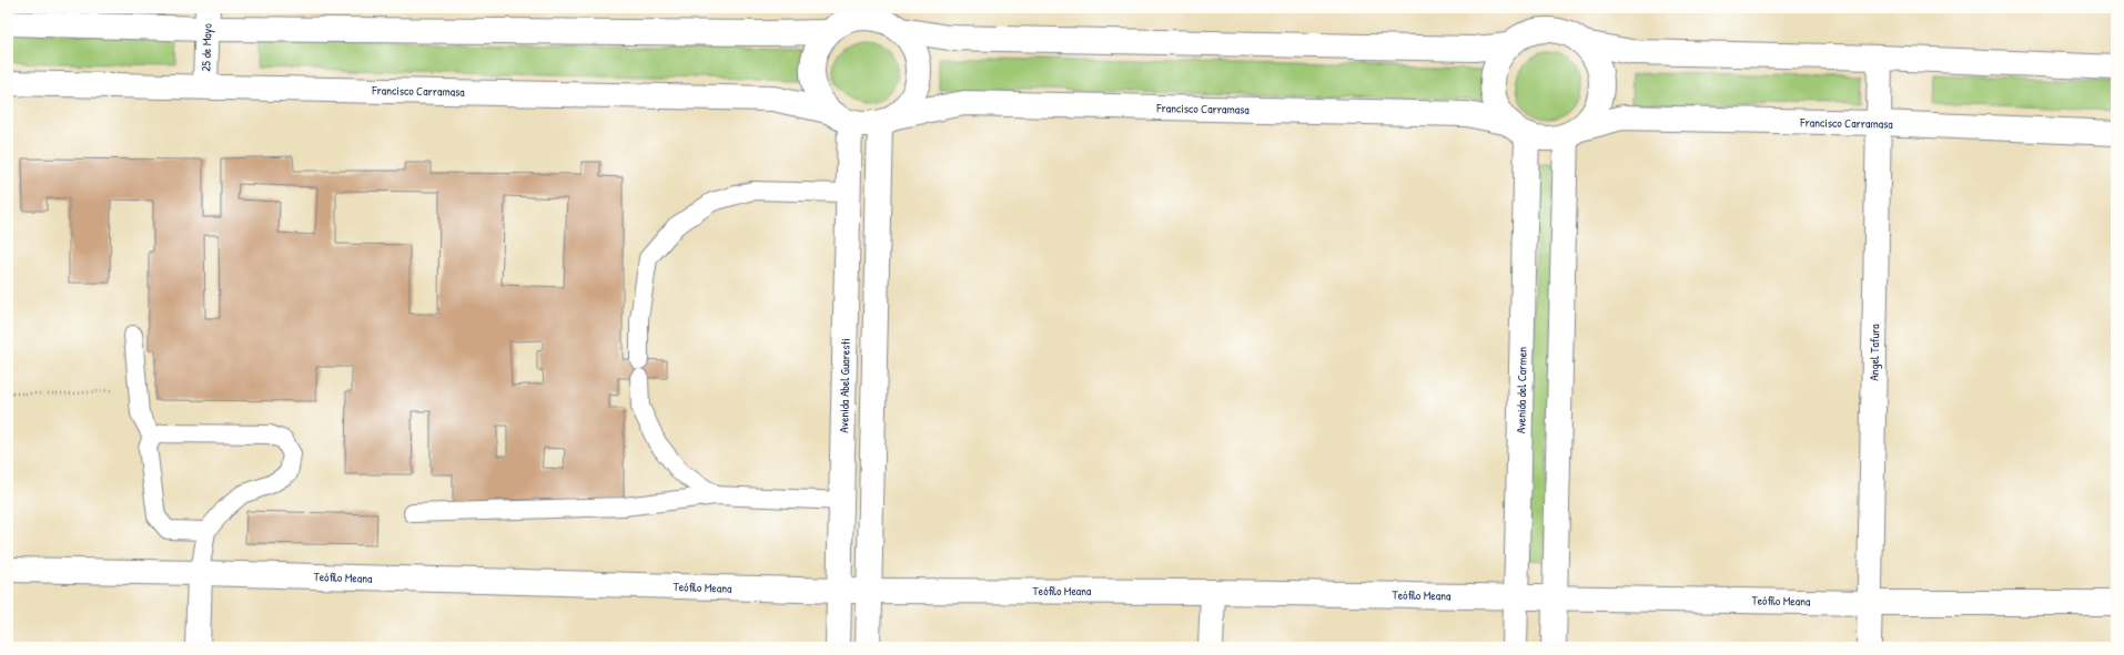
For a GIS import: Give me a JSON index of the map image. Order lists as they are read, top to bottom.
{
  "streets": {
    "main road": [
      "25 de Mayo",
      "Francisco Carramasa",
      "Angel Tafura",
      "Avenida Abel Guaresti",
      "Avenida del Carmen",
      "Teófilo Meana"
    ]
  },
  "crossings": [
    ["25 de Mayo", "Francisco Carramasa"],
    ["Francisco Carramasa", "Angel Tafura"],
    ["Francisco Carramasa", "Avenida Abel Guaresti"],
    ["Francisco Carramasa", "Avenida del Carmen"],
    ["Angel Tafura", "Teófilo Meana"],
    ["Avenida Abel Guaresti", "Teófilo Meana"],
    ["Avenida del Carmen", "Teófilo Meana"]
  ]
}
